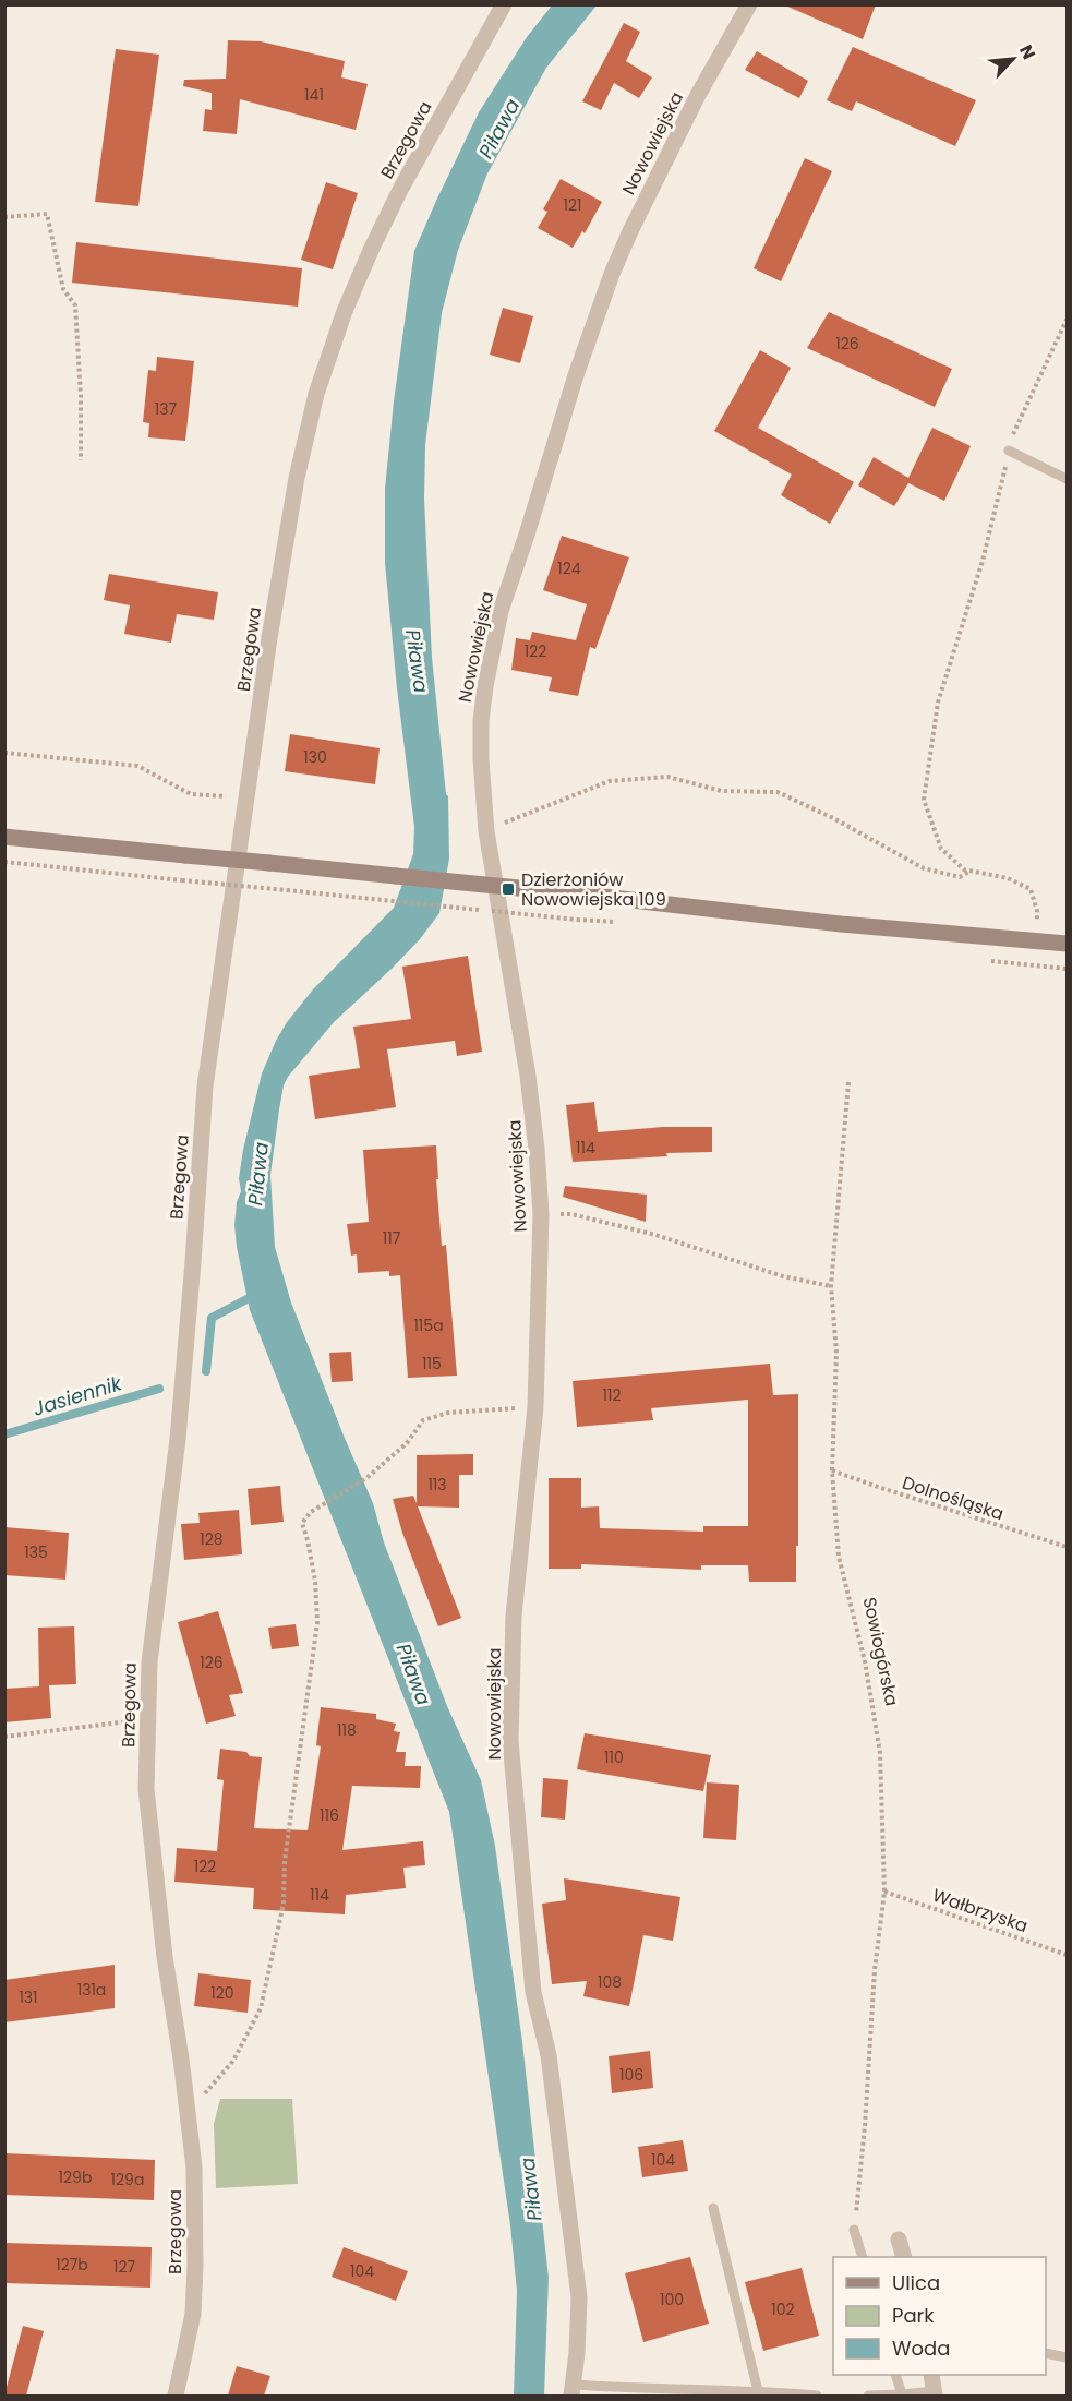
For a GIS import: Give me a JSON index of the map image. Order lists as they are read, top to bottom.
{
  "streets": {
    "street": ["Brzegowa", "Nowowiejska"],
    "path": ["Dolnośląska", "Sowiogórska", "Wałbrzyska"]
  },
  "crossings": [
    ["Dolnośląska", "Sowiogórska"],
    ["Sowiogórska", "Wałbrzyska"]
  ],
  "water": ["Piława", "Jasiennik"],
  "places": {
    "transit": ["Dzierżoniów Nowowiejska 109"]
  },
  "house_numbers": [
    "141",
    "121",
    "126",
    "137",
    "124",
    "122",
    "130",
    "114",
    "117",
    "115a",
    "115",
    "112",
    "113",
    "128",
    "135",
    "126",
    "118",
    "110",
    "116",
    "122",
    "114",
    "108",
    "131a",
    "120",
    "131",
    "106",
    "104",
    "129b",
    "129a",
    "127b",
    "127",
    "104",
    "100",
    "102"
  ],
  "legend": ["Ulica", "Park", "Woda"],
  "north": "top right"
}
